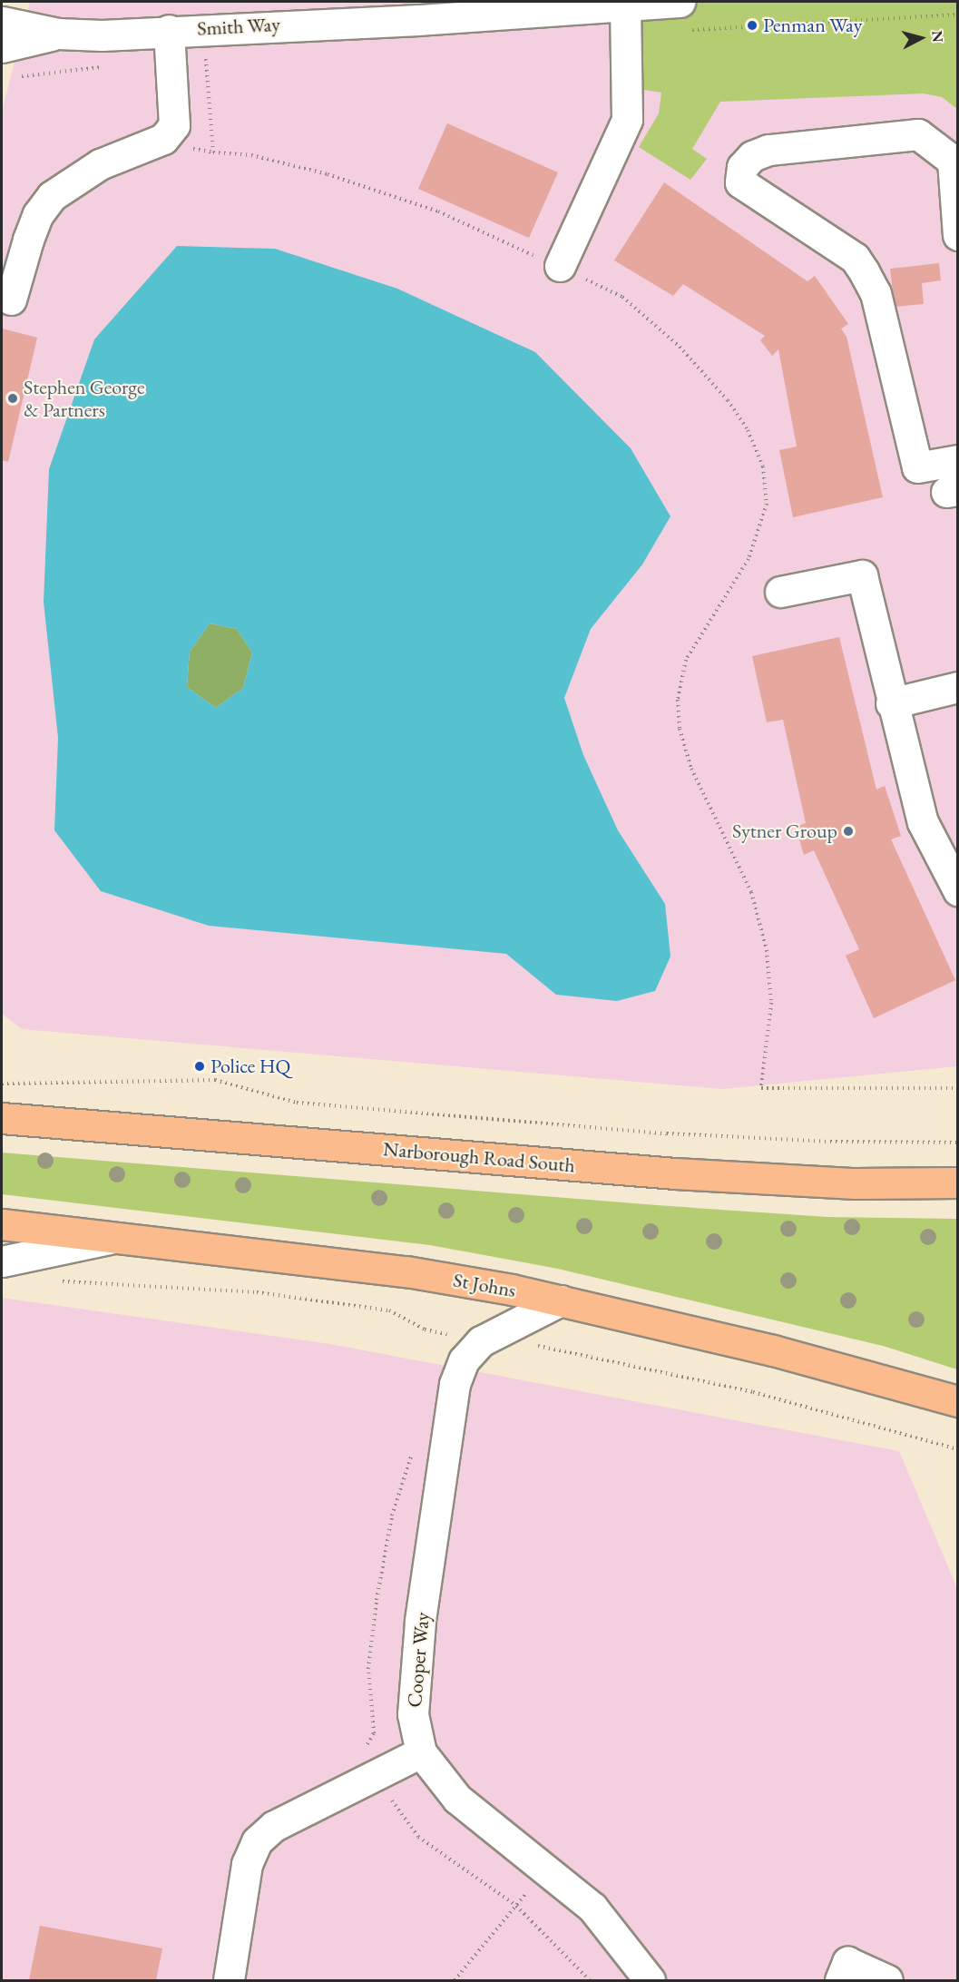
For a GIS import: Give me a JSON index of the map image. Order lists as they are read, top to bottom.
{
  "streets": {
    "main road": ["Narborough Road South", "St Johns"],
    "street": ["Smith Way", "Cooper Way"]
  },
  "crossings": [
    ["St Johns", "Cooper Way"]
  ],
  "places": [
    "Penman Way",
    "Stephen George & Partners",
    "Sytner Group",
    "Police HQ"
  ],
  "north": "right"
}
